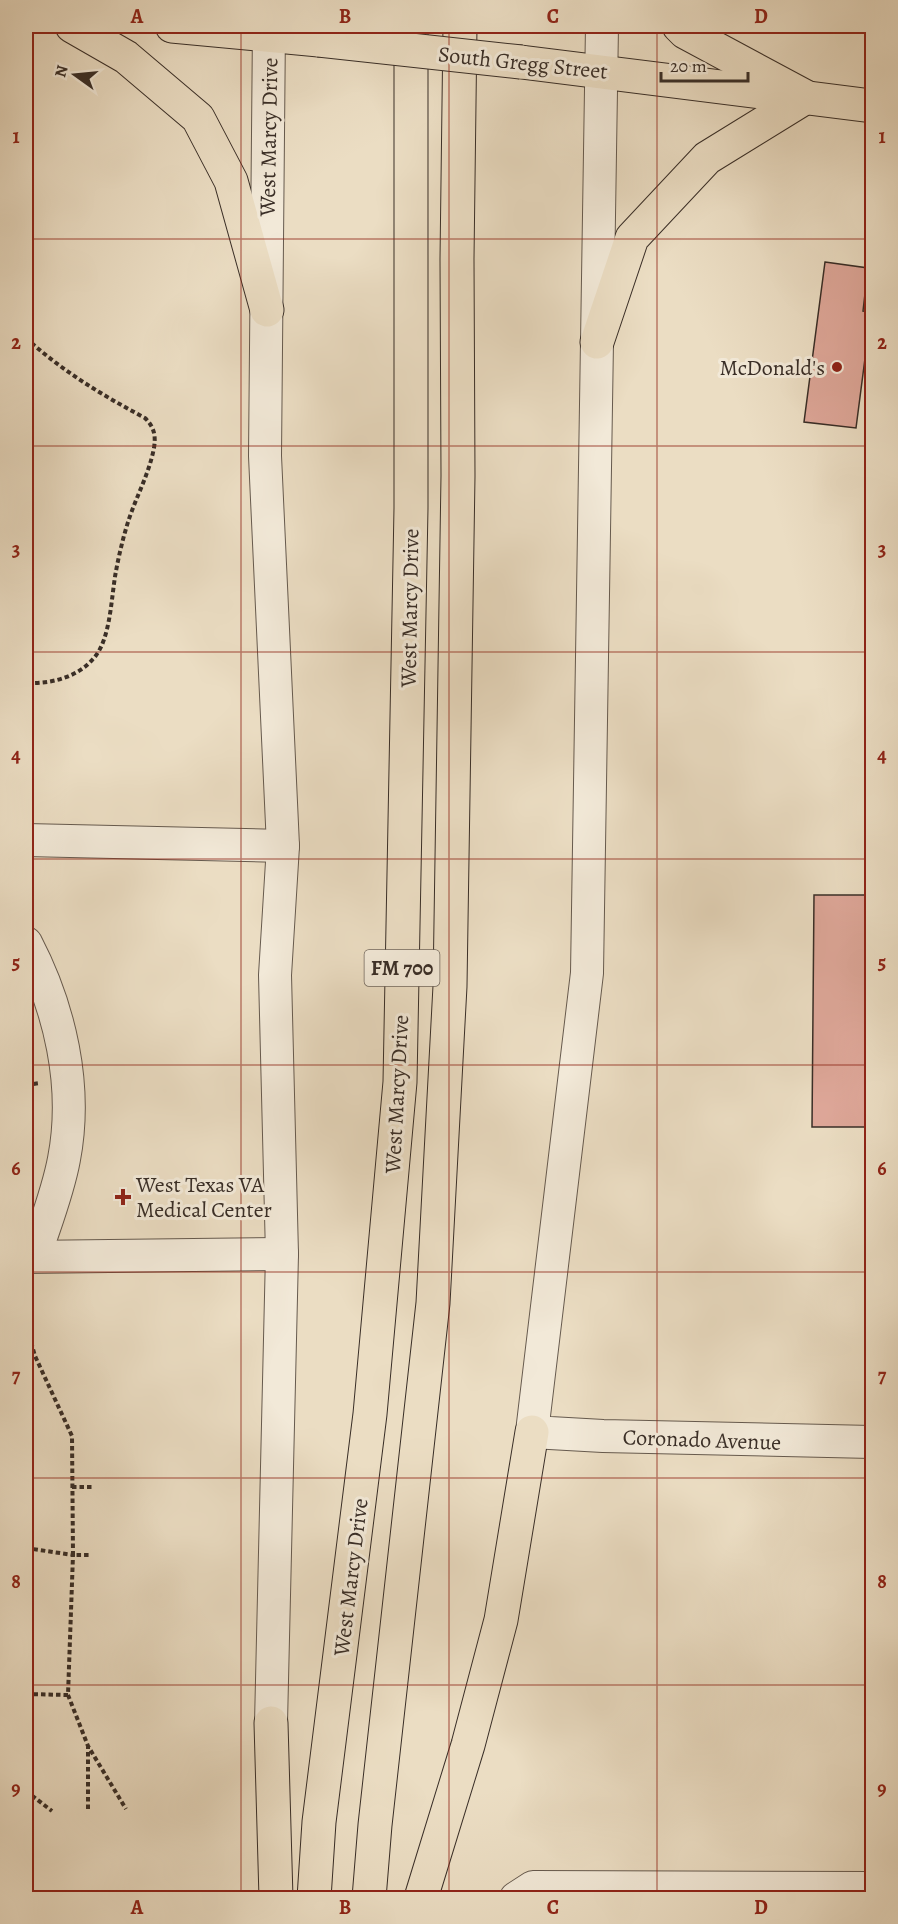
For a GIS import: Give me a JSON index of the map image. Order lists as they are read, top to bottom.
{
  "streets": {
    "main road": ["South Gregg Street", "West Marcy Drive", "FM 700"],
    "street": ["Coronado Avenue"]
  },
  "crossings": [
    ["South Gregg Street", "West Marcy Drive"]
  ],
  "places": {
    "other": ["McDonald's"],
    "health": ["West Texas VA Medical Center"]
  },
  "scale_bar": "20 m",
  "north": "left",
  "grid": {
    "columns": [
      "A",
      "B",
      "C",
      "D"
    ],
    "rows": [
      "1",
      "2",
      "3",
      "4",
      "5",
      "6",
      "7",
      "8",
      "9"
    ]
  }
}
